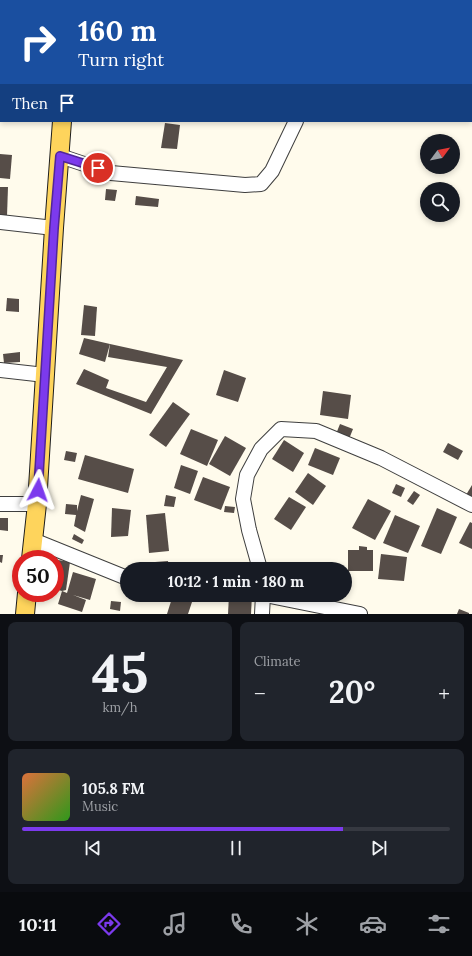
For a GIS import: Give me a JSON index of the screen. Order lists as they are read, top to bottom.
{
  "north": "top right",
  "page": {
    "turn": ["160 m", "Turn right"],
    "then": "Then",
    "limit": "50",
    "trip": "10:12 · 1 min · 180 m",
    "tile": [
      ["45", "km/h"],
      "Climate"
    ],
    "heat": ["−", "20°", "+"],
    "song": ["105.8 FM", "Music"],
    "tabs": "10:11"
  }
}
